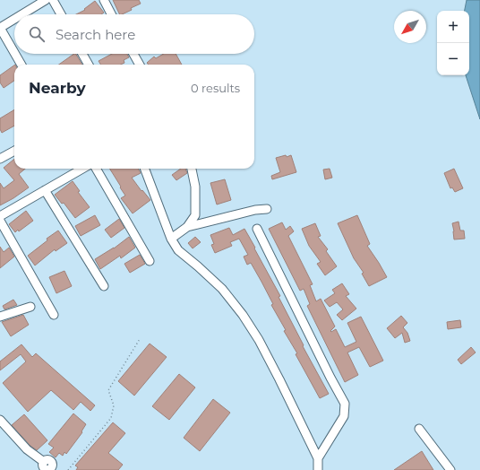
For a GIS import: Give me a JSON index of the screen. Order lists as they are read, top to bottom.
{
  "north": "bottom left",
  "page": {
    "map_buttons": ["+", "−"],
    "search": "Search here",
    "heading": ["Nearby", "0 results"]
  }
}
